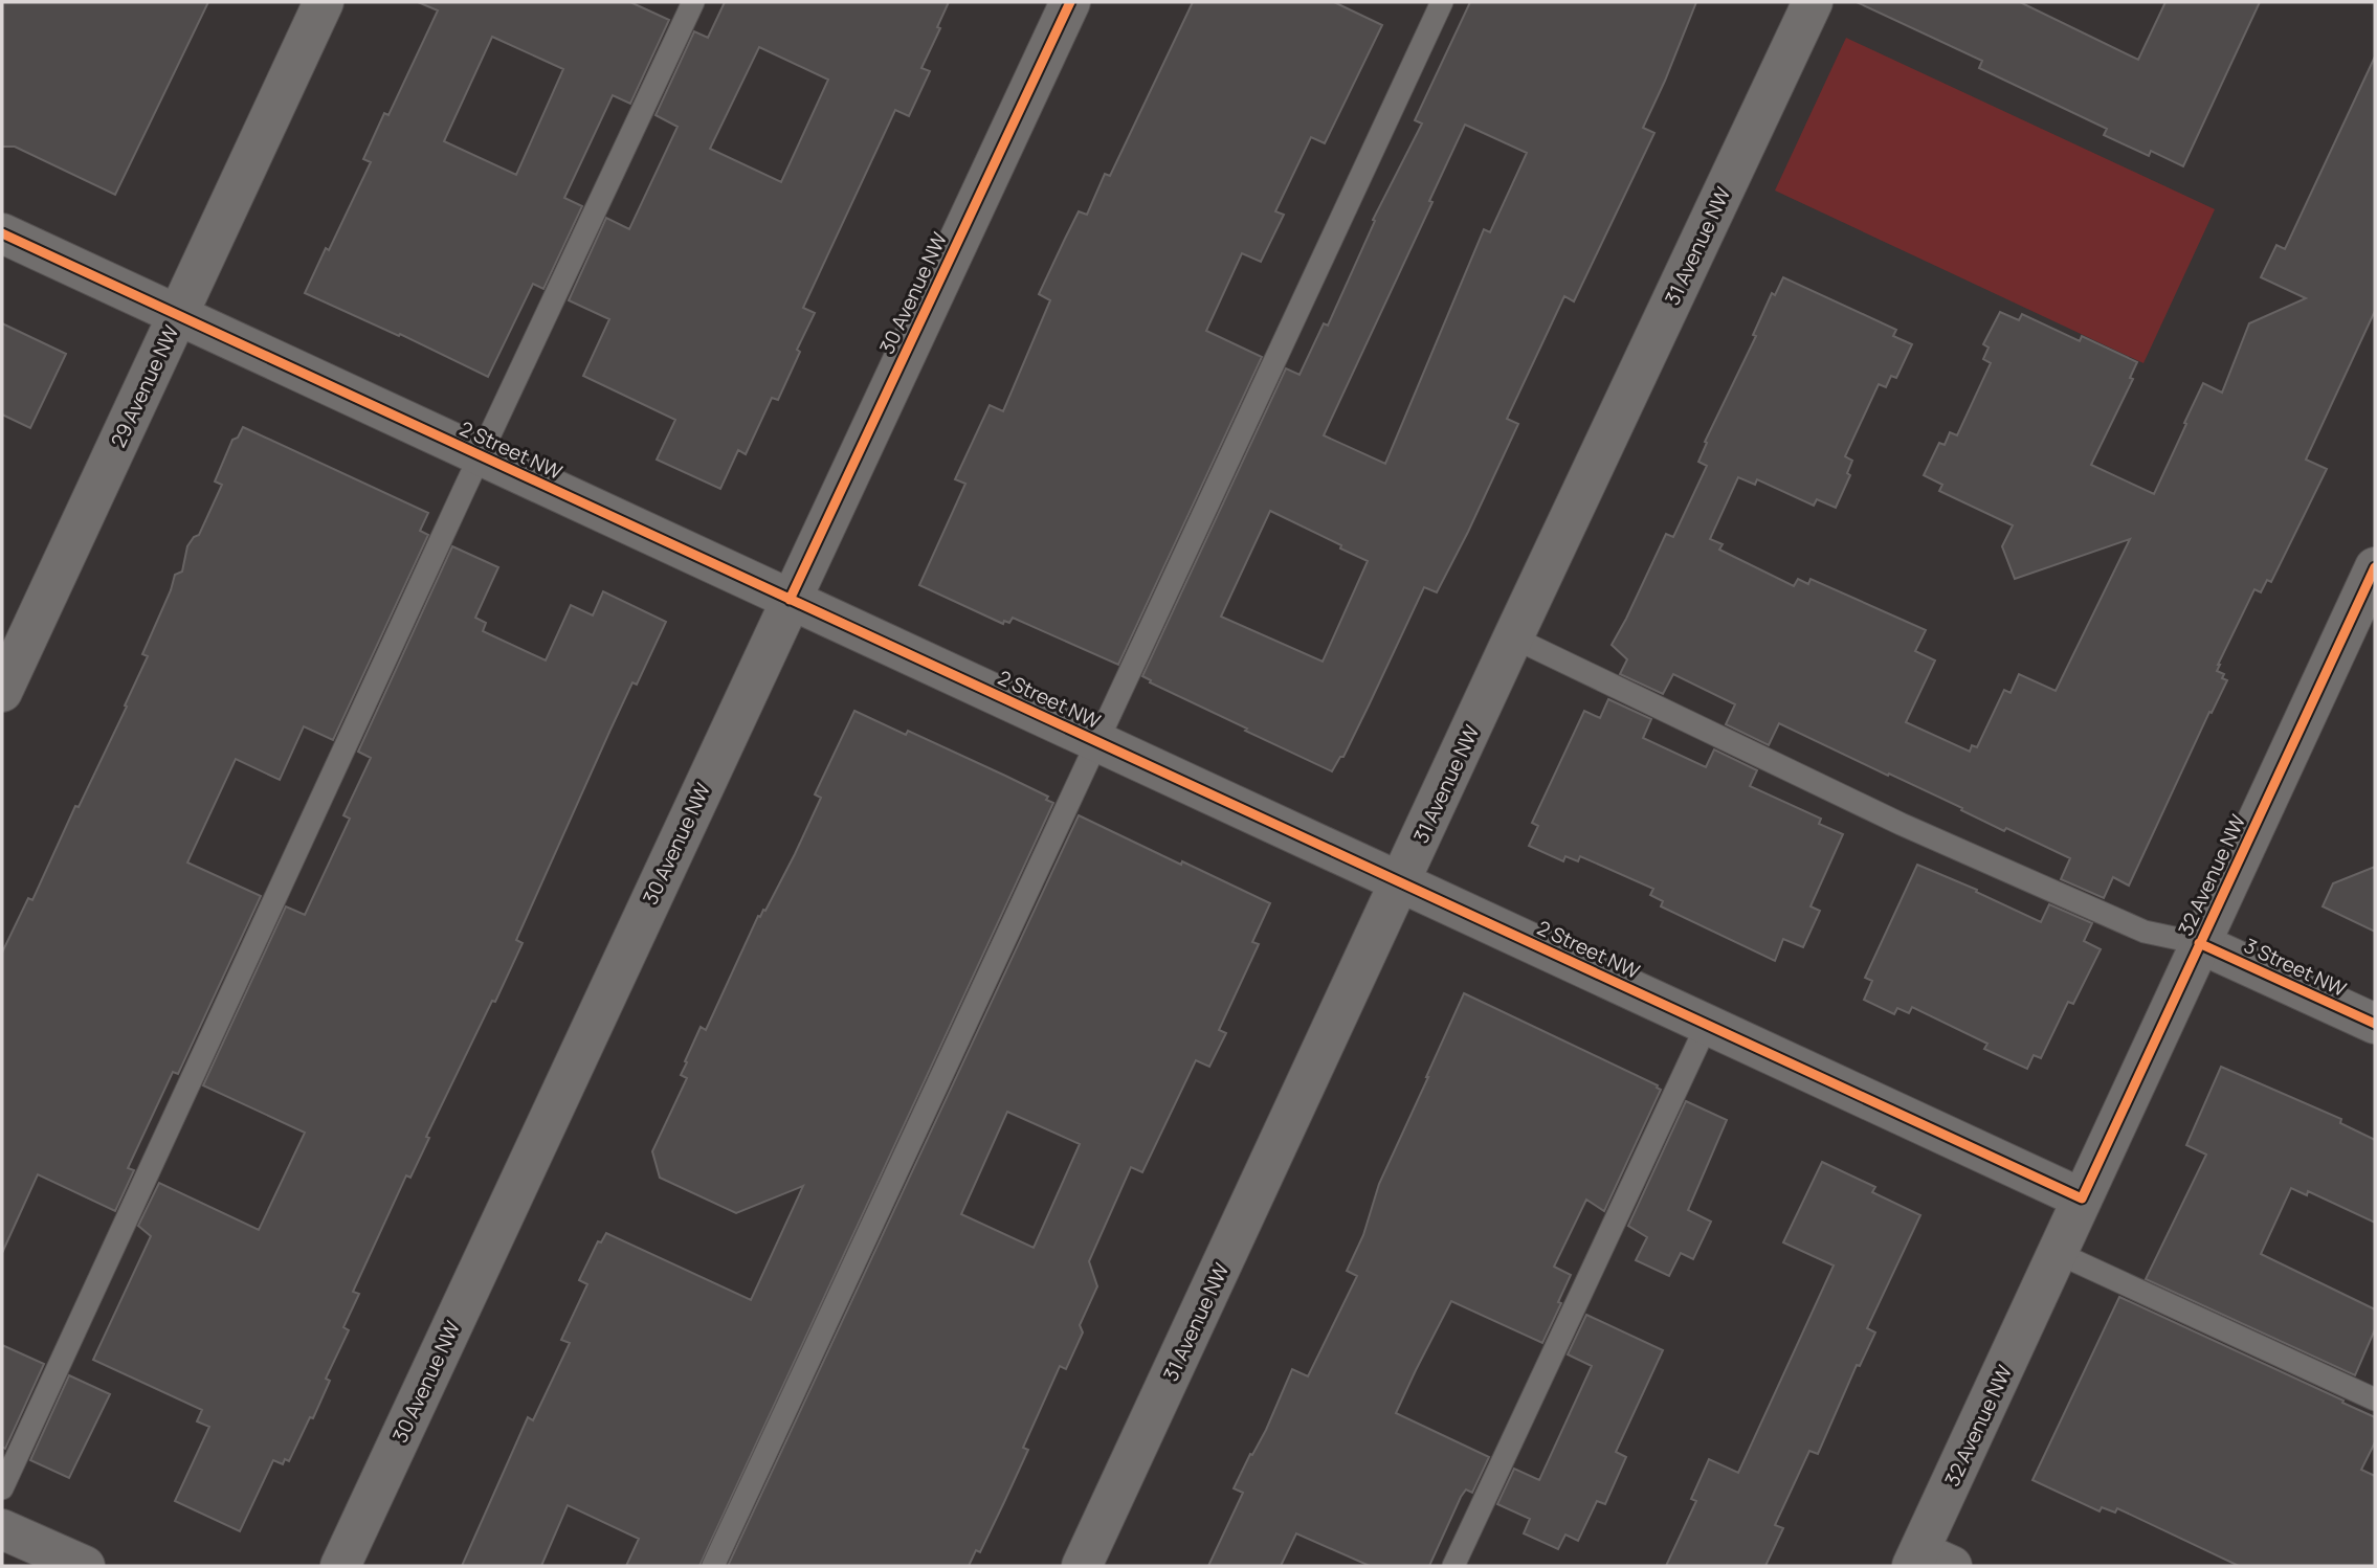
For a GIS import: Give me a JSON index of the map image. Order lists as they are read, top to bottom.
{
  "streets": {
    "street": [
      "31 Avenue NW",
      "30 Avenue NW",
      "29 Avenue NW",
      "2 Street NW",
      "32 Avenue NW",
      "3 Street NW"
    ]
  },
  "crossings": [
    ["31 Avenue NW", "2 Street NW"],
    ["30 Avenue NW", "2 Street NW"],
    ["29 Avenue NW", "2 Street NW"],
    ["2 Street NW", "32 Avenue NW"],
    ["32 Avenue NW", "3 Street NW"]
  ]
}
